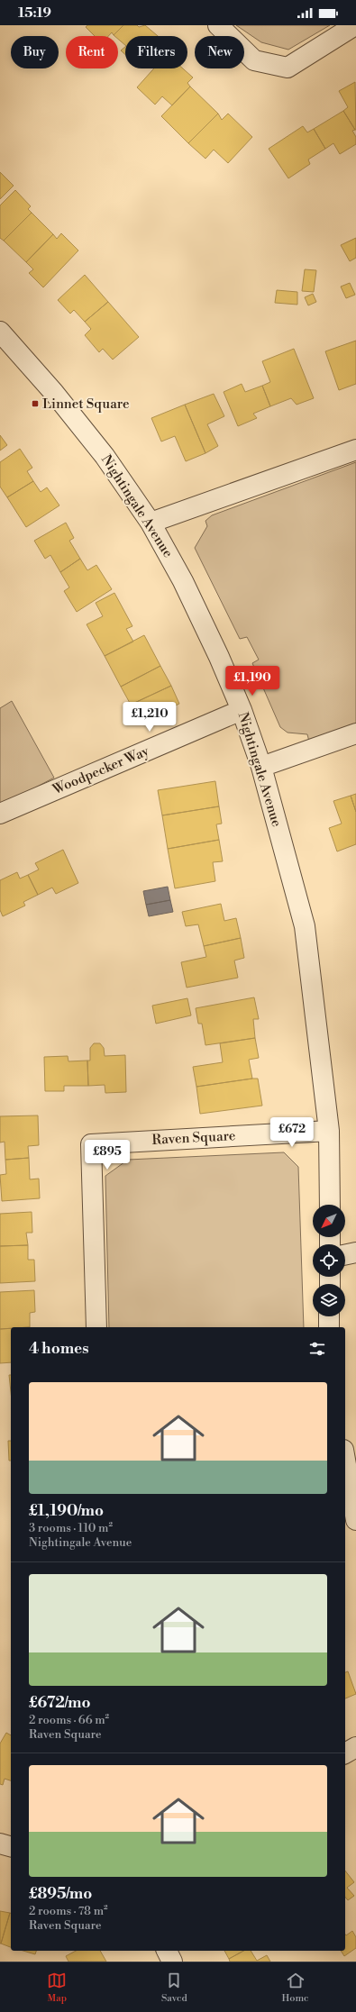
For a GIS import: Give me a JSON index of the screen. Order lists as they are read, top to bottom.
{
  "streets": {
    "street": ["Nightingale Avenue", "Woodpecker Way", "Raven Square"]
  },
  "crossings": [
    ["Nightingale Avenue", "Woodpecker Way"],
    ["Nightingale Avenue", "Raven Square"]
  ],
  "places": {
    "transit": ["Linnet Square"]
  },
  "north": "bottom left",
  "page": {
    "status": "15:19",
    "chip": [
      "Buy",
      "Rent",
      "Filters",
      "New"
    ],
    "price": [
      "£1,190",
      "£1,210",
      "£672",
      "£895"
    ],
    "heading": "4 homes",
    "list": [
      {
        "name": "£1,190/mo",
        "note": "3 rooms · 110 m² · Nightingale Avenue"
      },
      {
        "name": "£672/mo",
        "note": "2 rooms · 66 m² · Raven Square"
      },
      {
        "name": "£895/mo",
        "note": "2 rooms · 78 m² · Raven Square"
      }
    ],
    "tabs": ["Map", "Saved", "Home"]
  }
}
